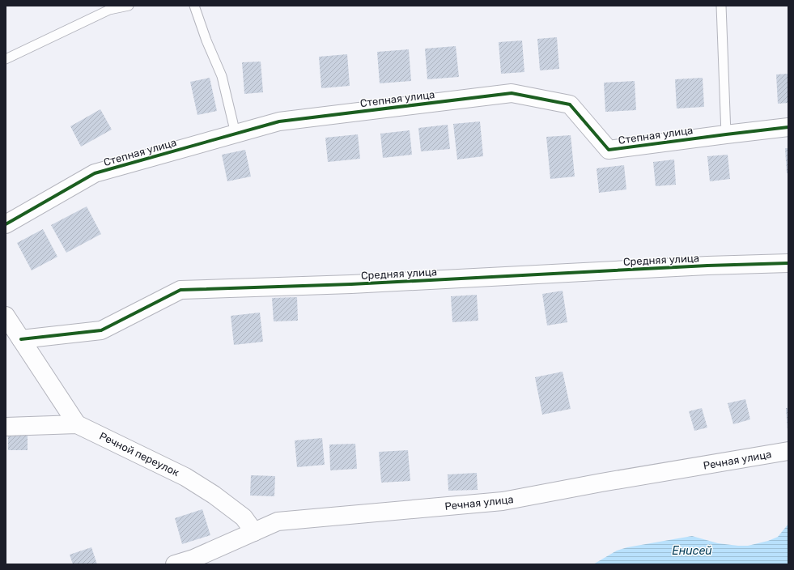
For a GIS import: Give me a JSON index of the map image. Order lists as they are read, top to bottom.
{
  "streets": {
    "street": [
      "Степная улица",
      "Средняя улица",
      "Речной переулок",
      "Речная улица"
    ]
  },
  "crossings": [
    ["Речной переулок", "Речная улица"]
  ],
  "water": ["Енисей"]
}
